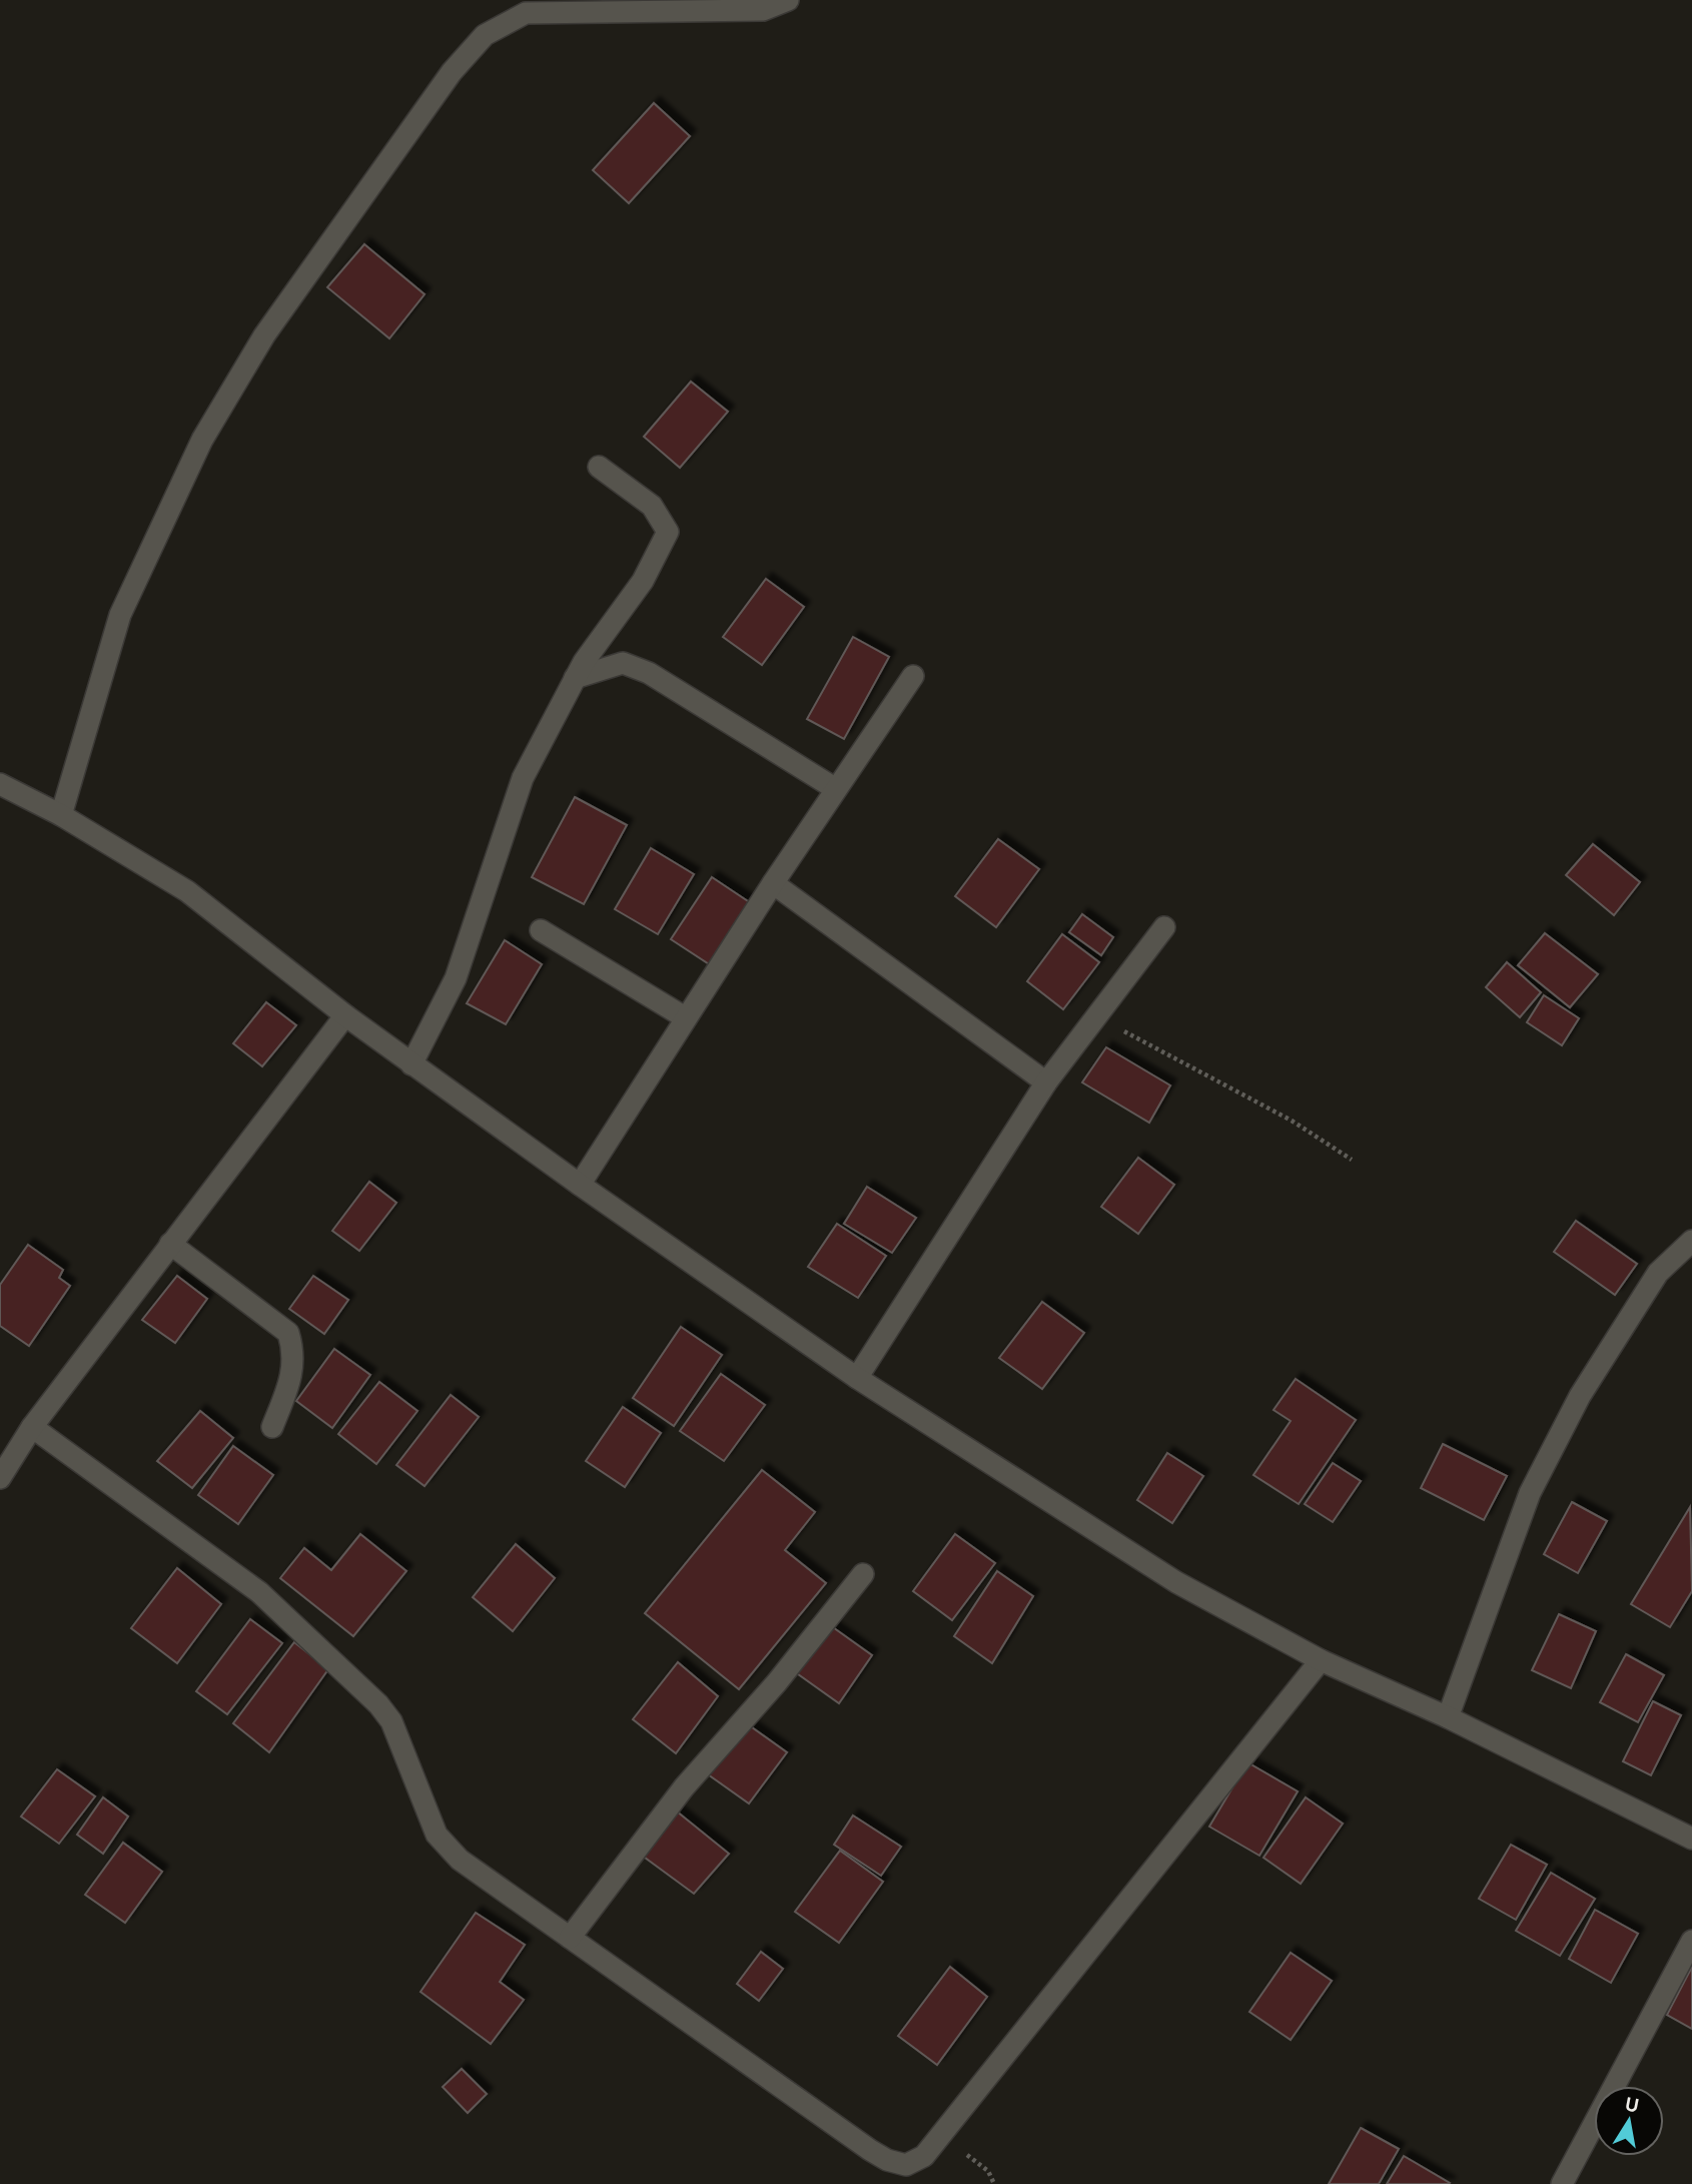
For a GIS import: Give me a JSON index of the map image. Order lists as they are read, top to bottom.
{
  "north": "top"
}
